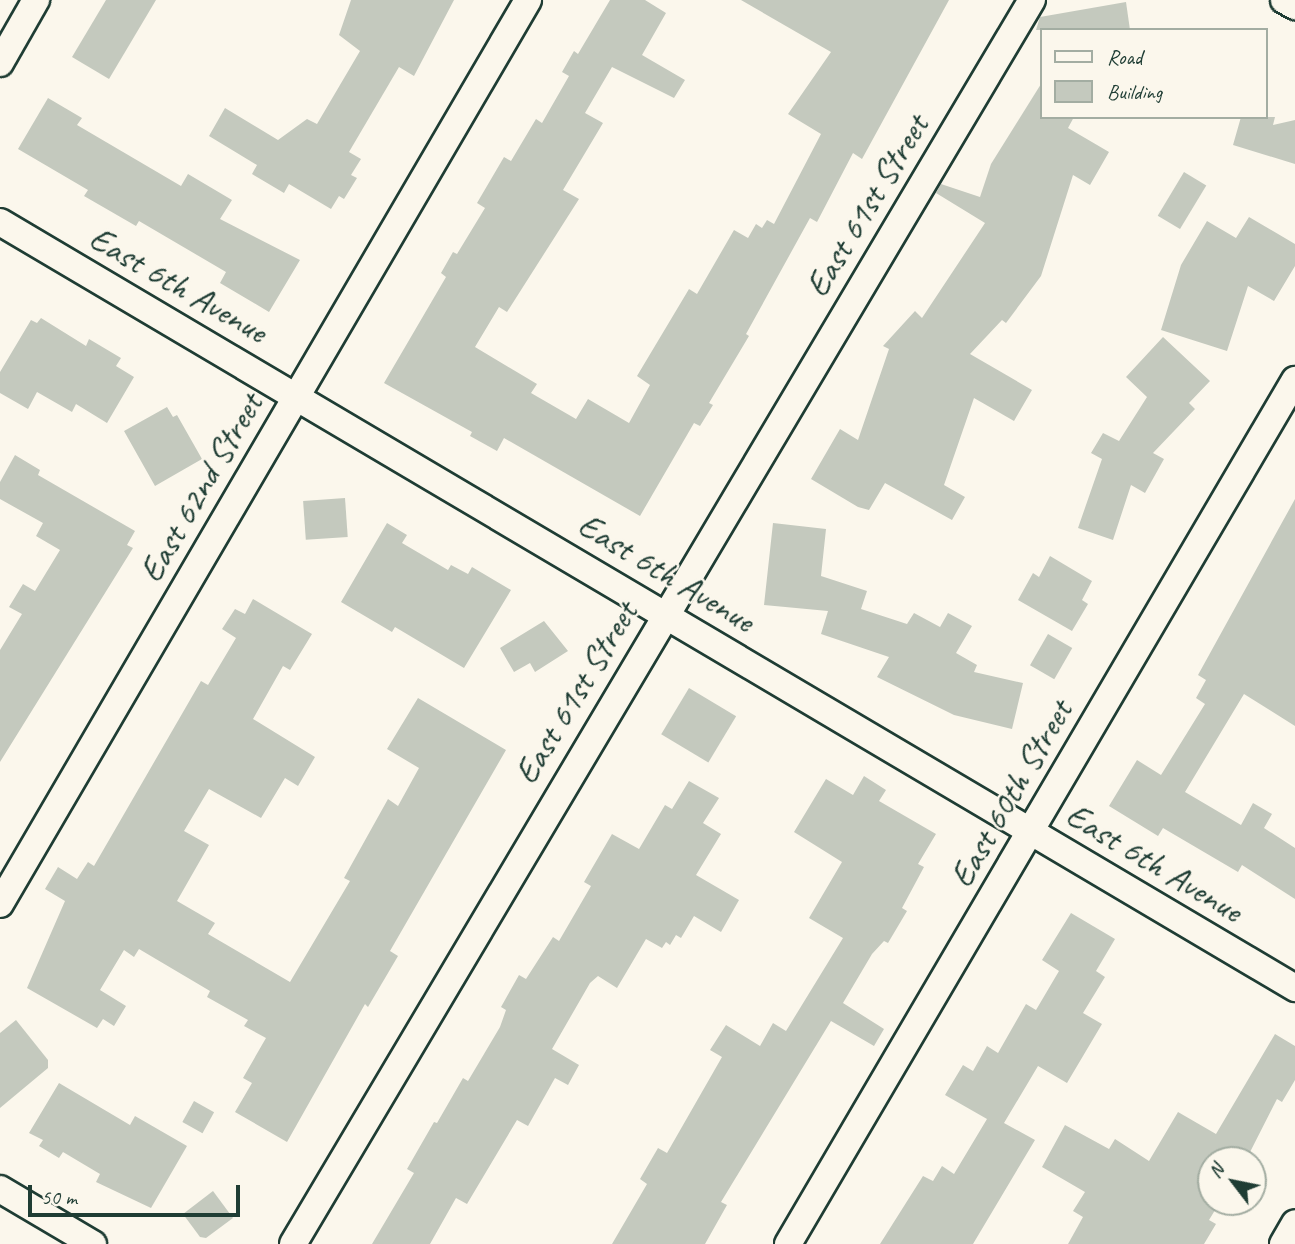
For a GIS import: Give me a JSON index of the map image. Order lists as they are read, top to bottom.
{
  "streets": {
    "street": [
      "East 61st Street",
      "East 6th Avenue",
      "East 62nd Street",
      "East 60th Street"
    ]
  },
  "crossings": [
    ["East 61st Street", "East 6th Avenue"],
    ["East 6th Avenue", "East 62nd Street"],
    ["East 6th Avenue", "East 60th Street"]
  ],
  "legend": ["Road", "Building"],
  "scale_bar": "50 m",
  "north": "top left"
}
